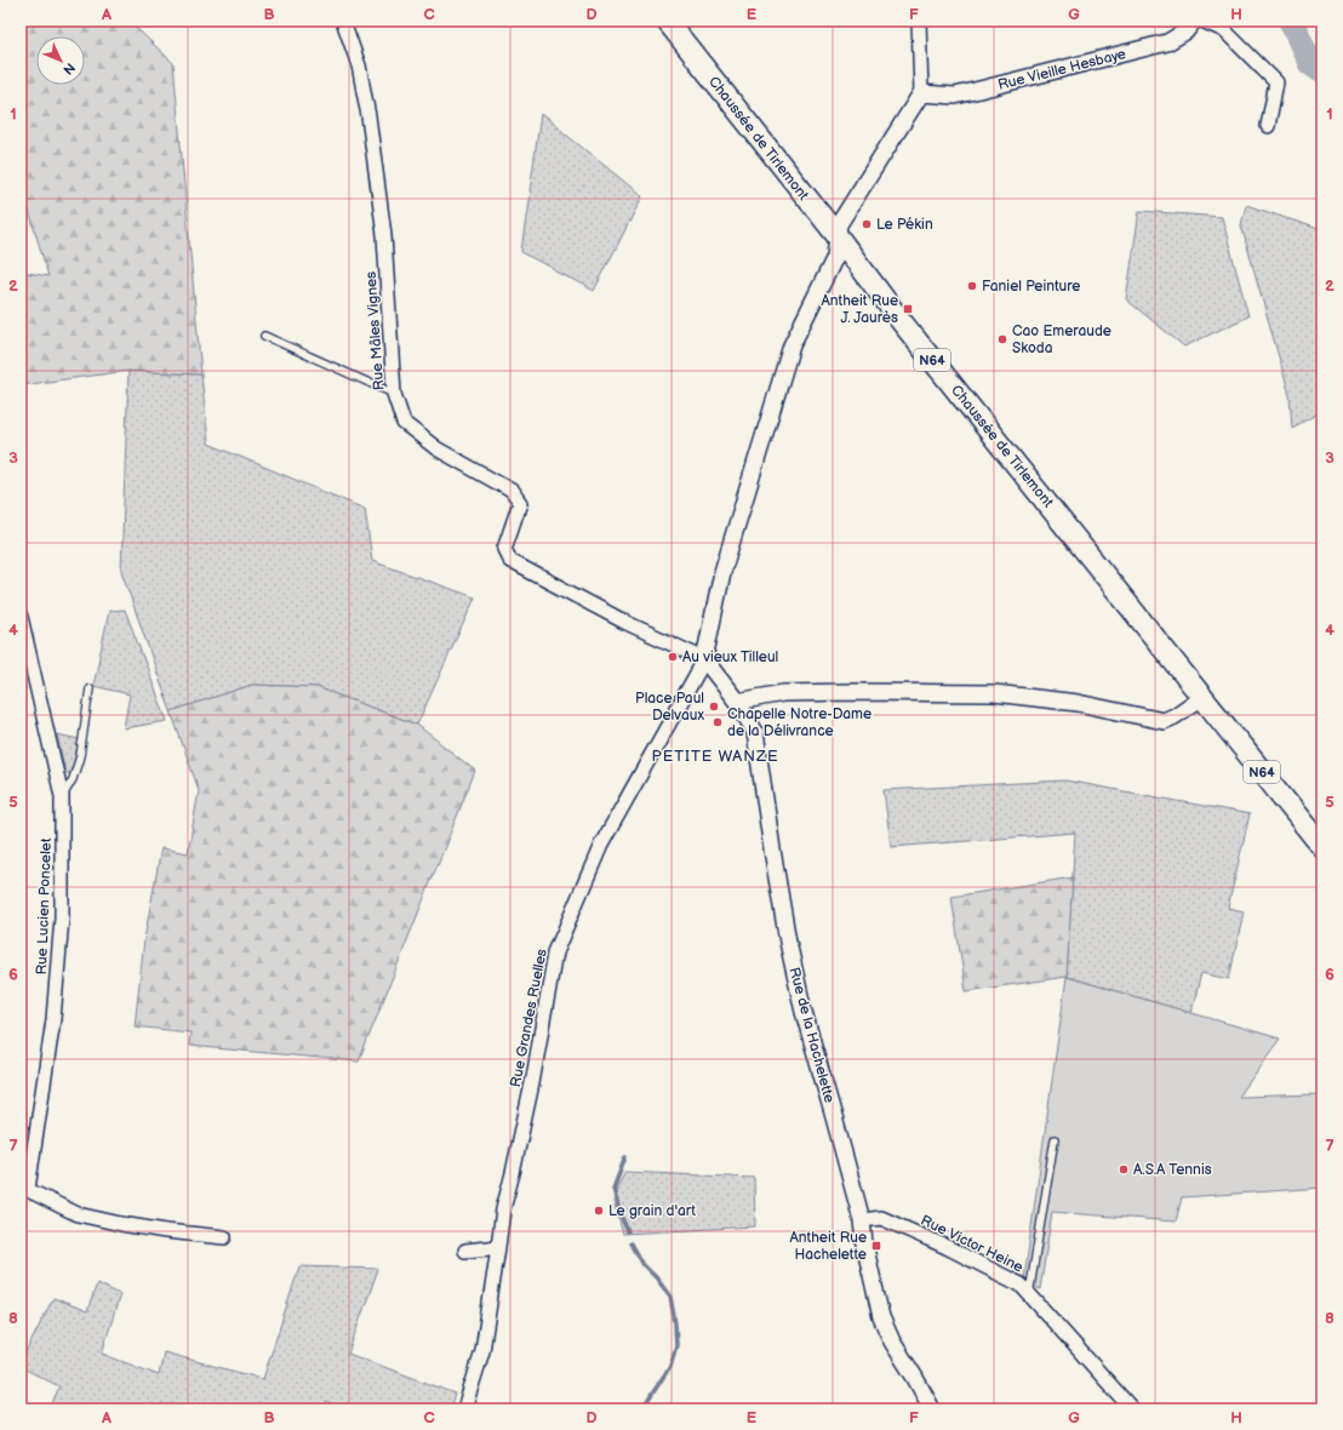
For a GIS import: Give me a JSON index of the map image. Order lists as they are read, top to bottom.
{
  "streets": {
    "main road": ["Chaussée de Tirlemont", "N64"],
    "street": [
      "Rue Vieille Hesbaye",
      "Rue Mâles Vignes",
      "Rue Lucien Poncelet",
      "Rue Grandes Ruelles",
      "Rue de la Hachelette",
      "Rue Victor Heine"
    ]
  },
  "crossings": [
    ["Rue Mâles Vignes", "Rue Grandes Ruelles"],
    ["Rue Mâles Vignes", "Rue de la Hachelette"],
    ["Rue Grandes Ruelles", "Rue de la Hachelette"],
    ["Rue de la Hachelette", "Rue Victor Heine"]
  ],
  "districts": ["PETITE WANZE"],
  "places": {
    "other": [
      "Le Pékin",
      "Faniel Peinture",
      "Cao Emeraude Skoda",
      "Au vieux Tilleul",
      "Place Paul Delvaux",
      "Chapelle Notre-Dame de la Délivrance",
      "A.S.A Tennis",
      "Le grain d'art"
    ],
    "transit": ["Antheit Rue J. Jaurès", "Antheit Rue Hachelette"]
  },
  "north": "bottom right",
  "grid": {
    "columns": [
      "A",
      "B",
      "C",
      "D",
      "E",
      "F",
      "G",
      "H"
    ],
    "rows": [
      "1",
      "2",
      "3",
      "4",
      "5",
      "6",
      "7",
      "8"
    ]
  }
}
